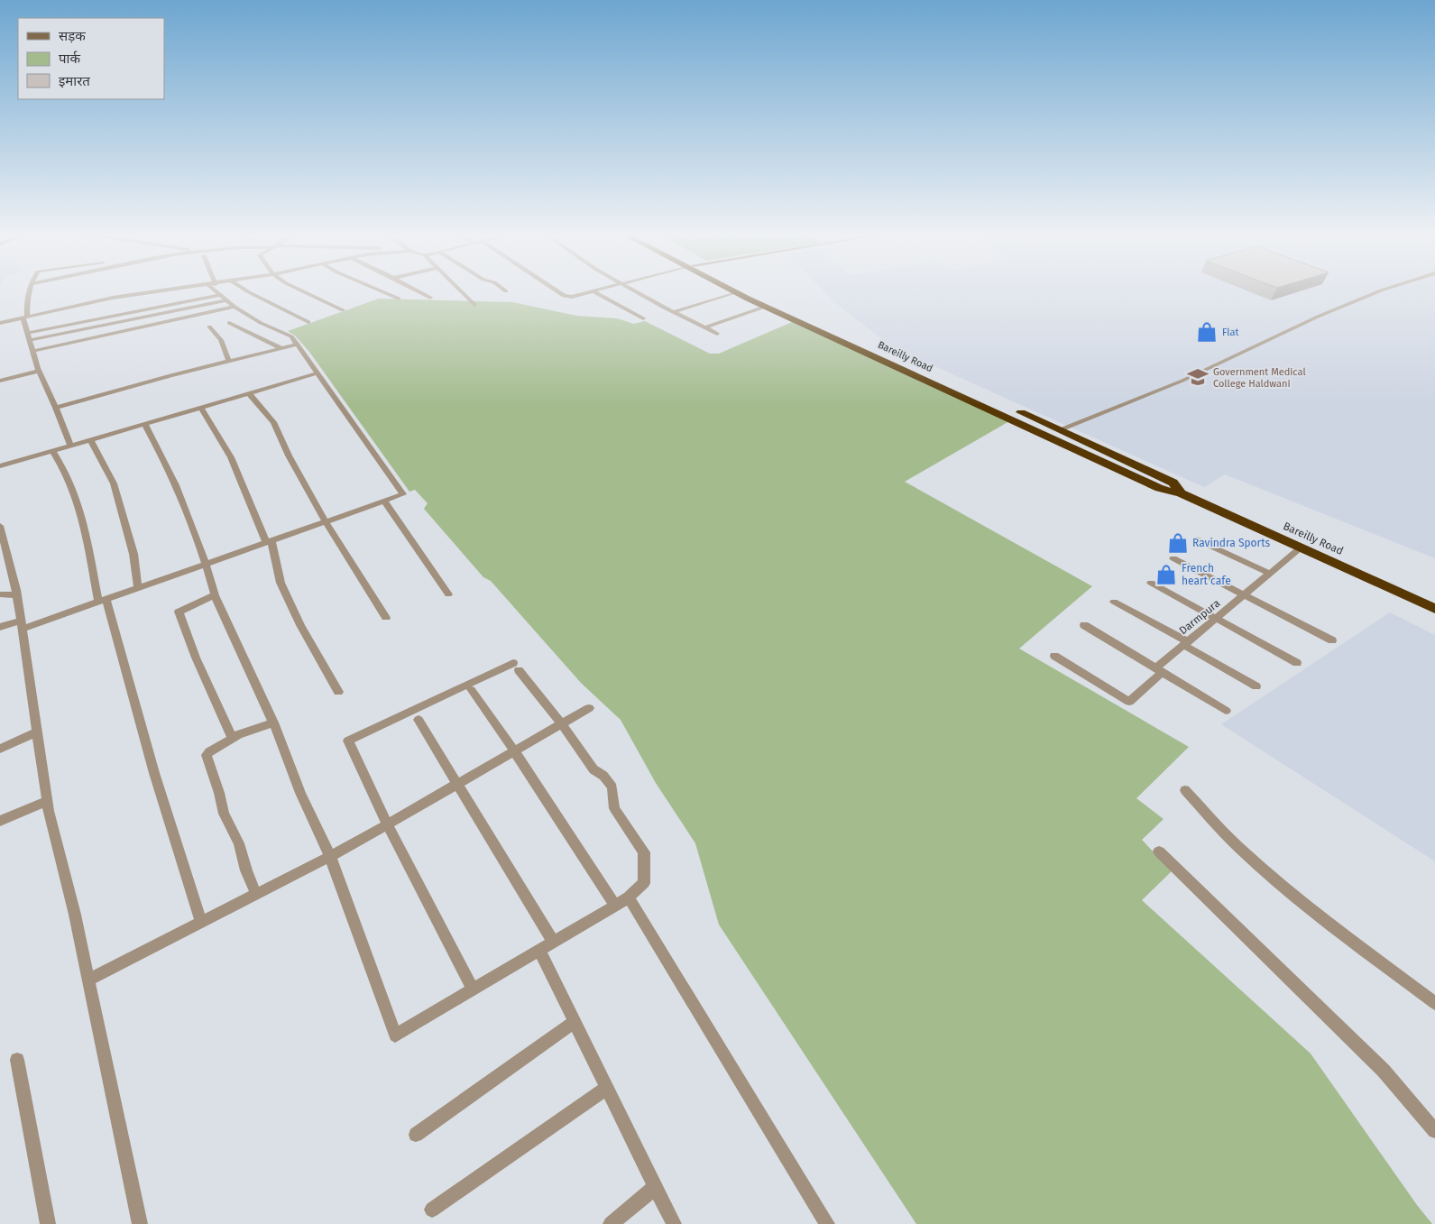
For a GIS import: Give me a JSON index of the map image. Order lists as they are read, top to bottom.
{
  "streets": {
    "highway": ["Bareilly Road"],
    "street": ["Darmpura"]
  },
  "crossings": [
    ["Bareilly Road", "Darmpura"]
  ],
  "places": {
    "shop": ["Flat", "Ravindra Sports", "French heart cafe"],
    "school or university": ["Government Medical College Haldwani"]
  },
  "legend": ["सड़क", "पार्क", "इमारत"]
}
